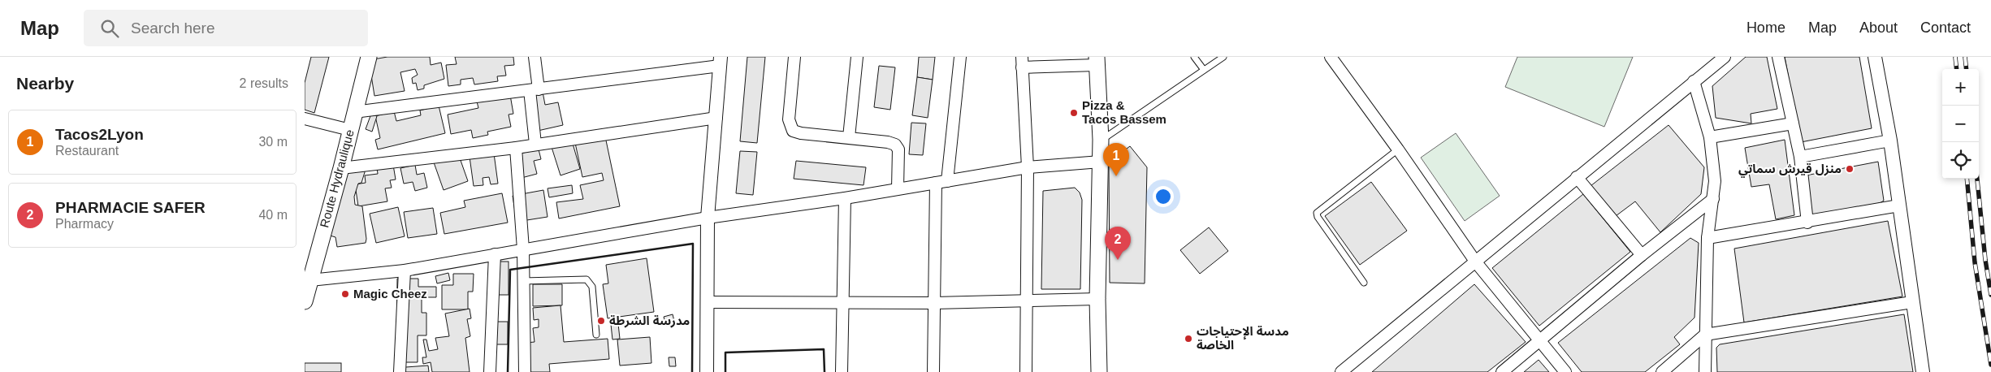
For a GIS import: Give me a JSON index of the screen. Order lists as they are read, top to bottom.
{
  "streets": {
    "main road": ["Route Hydraulique"]
  },
  "places": [
    "Pizza & Tacos Bassem",
    "منزل قيرش سماتي",
    "Magic Cheez",
    "مدرسة الشرطة",
    "مدسة الإحتياجات الخاصة"
  ],
  "page": {
    "header": "Map",
    "search": "Search here",
    "nav": [
      "Home",
      "Map",
      "About",
      "Contact"
    ],
    "heading": ["Nearby", "2 results"],
    "map_buttons": ["+", "−"],
    "list": [
      {
        "mark": "1",
        "name": "Tacos2Lyon",
        "note": "Restaurant",
        "value": "30 m"
      },
      {
        "mark": "2",
        "name": "PHARMACIE SAFER",
        "note": "Pharmacy",
        "value": "40 m"
      }
    ],
    "pins": ["1", "2"]
  }
}
